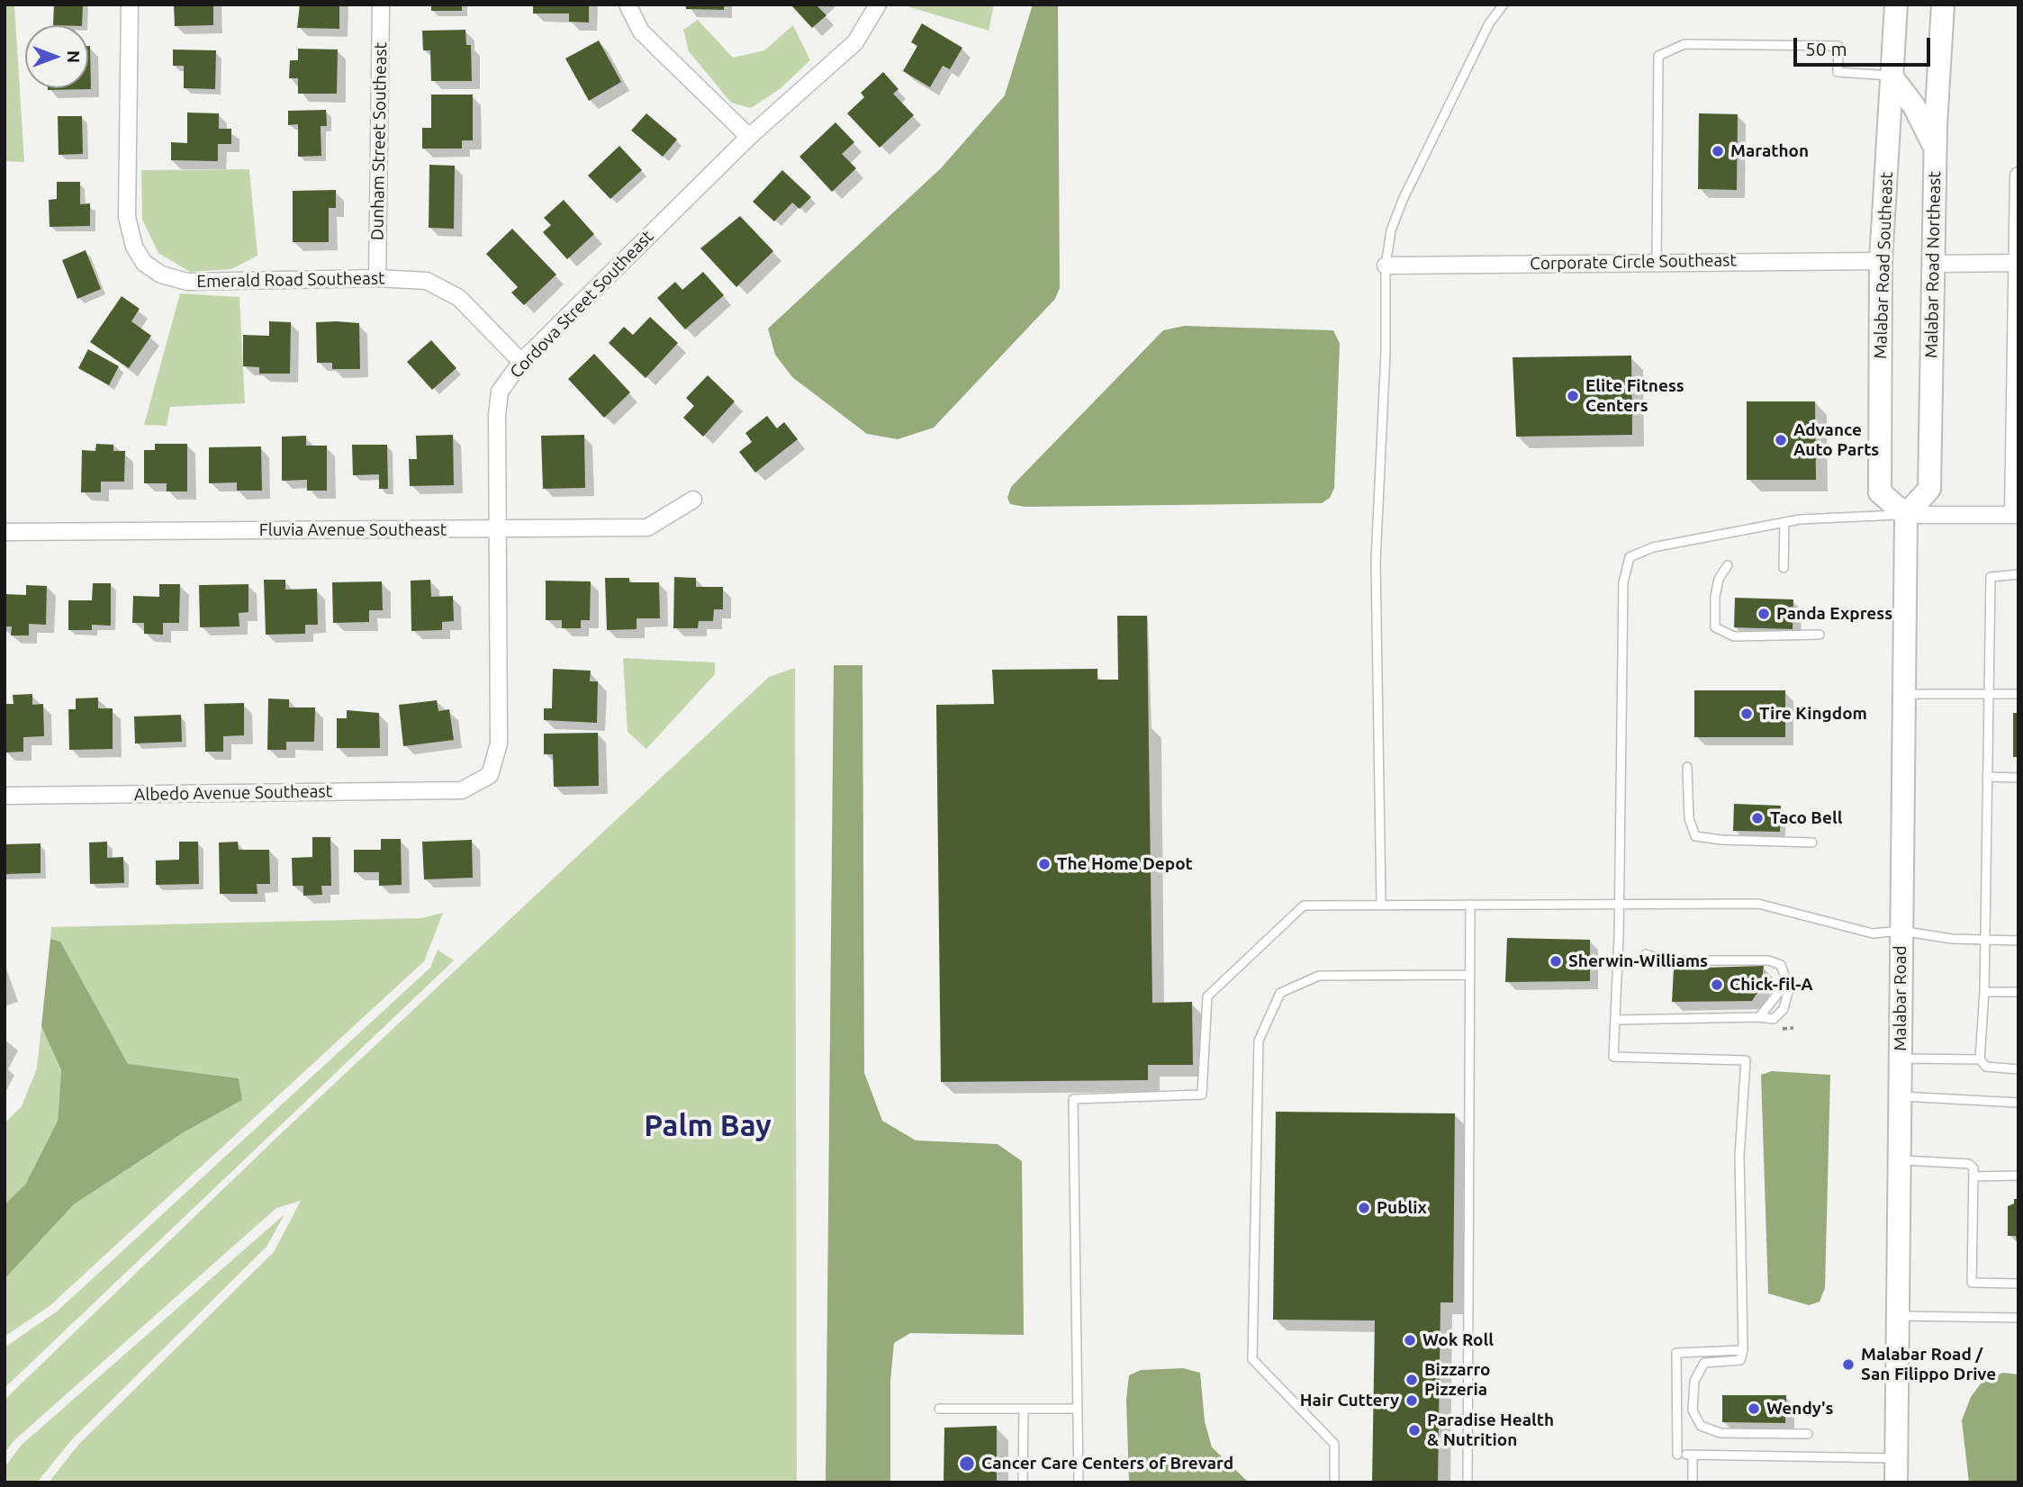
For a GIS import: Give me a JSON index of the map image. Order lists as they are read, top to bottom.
{
  "streets": {
    "main road": ["Malabar Road Northeast", "Malabar Road Southeast", "Malabar Road"],
    "street": [
      "Dunham Street Southeast",
      "Corporate Circle Southeast",
      "Emerald Road Southeast",
      "Cordova Street Southeast",
      "Fluvia Avenue Southeast",
      "Albedo Avenue Southeast"
    ]
  },
  "crossings": [
    ["Dunham Street Southeast", "Emerald Road Southeast"],
    ["Corporate Circle Southeast", "Malabar Road Southeast"],
    ["Malabar Road Northeast", "Malabar Road Southeast"],
    ["Malabar Road Northeast", "Malabar Road"],
    ["Malabar Road Southeast", "Malabar Road"],
    ["Emerald Road Southeast", "Cordova Street Southeast"],
    ["Cordova Street Southeast", "Fluvia Avenue Southeast"],
    ["Cordova Street Southeast", "Albedo Avenue Southeast"]
  ],
  "districts": ["Palm Bay"],
  "places": [
    "Marathon",
    "Elite Fitness Centers",
    "Advance Auto Parts",
    "Panda Express",
    "Tire Kingdom",
    "Taco Bell",
    "The Home Depot",
    "Sherwin-Williams",
    "Chick-fil-A",
    "Publix",
    "Wok Roll",
    "Malabar Road / San Filippo Drive",
    "Bizzarro Pizzeria",
    "Hair Cuttery",
    "Wendy's",
    "Paradise Health & Nutrition",
    "Cancer Care Centers of Brevard"
  ],
  "scale_bar": "50 m",
  "north": "right"
}
